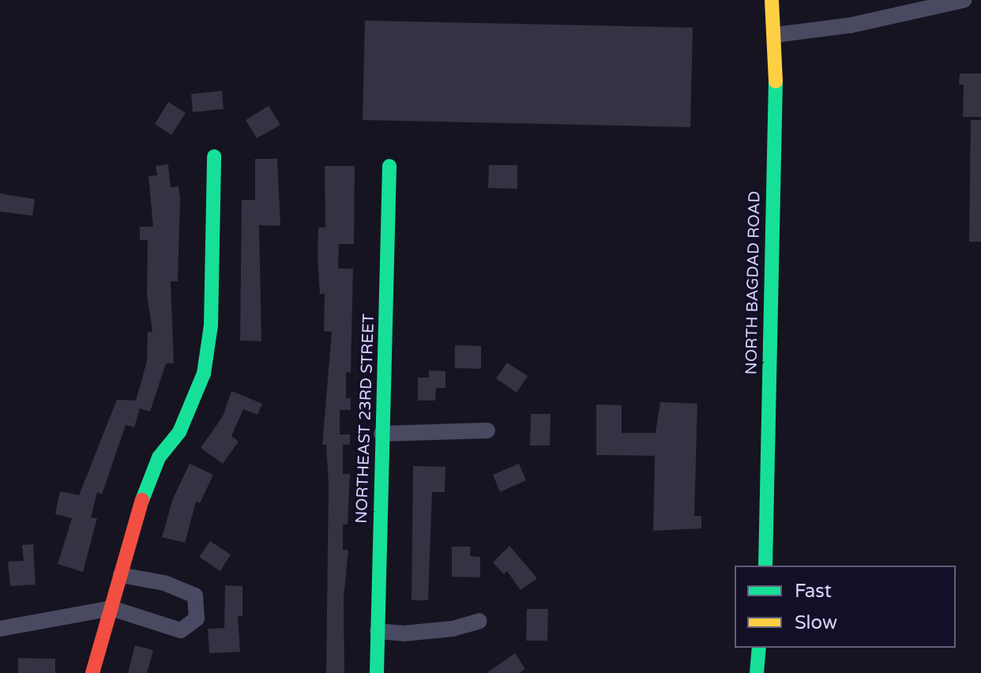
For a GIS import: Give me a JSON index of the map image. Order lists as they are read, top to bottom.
{
  "streets": {
    "street": ["NORTH BAGDAD ROAD", "NORTHEAST 23RD STREET"]
  },
  "legend": ["Fast", "Slow"]
}
